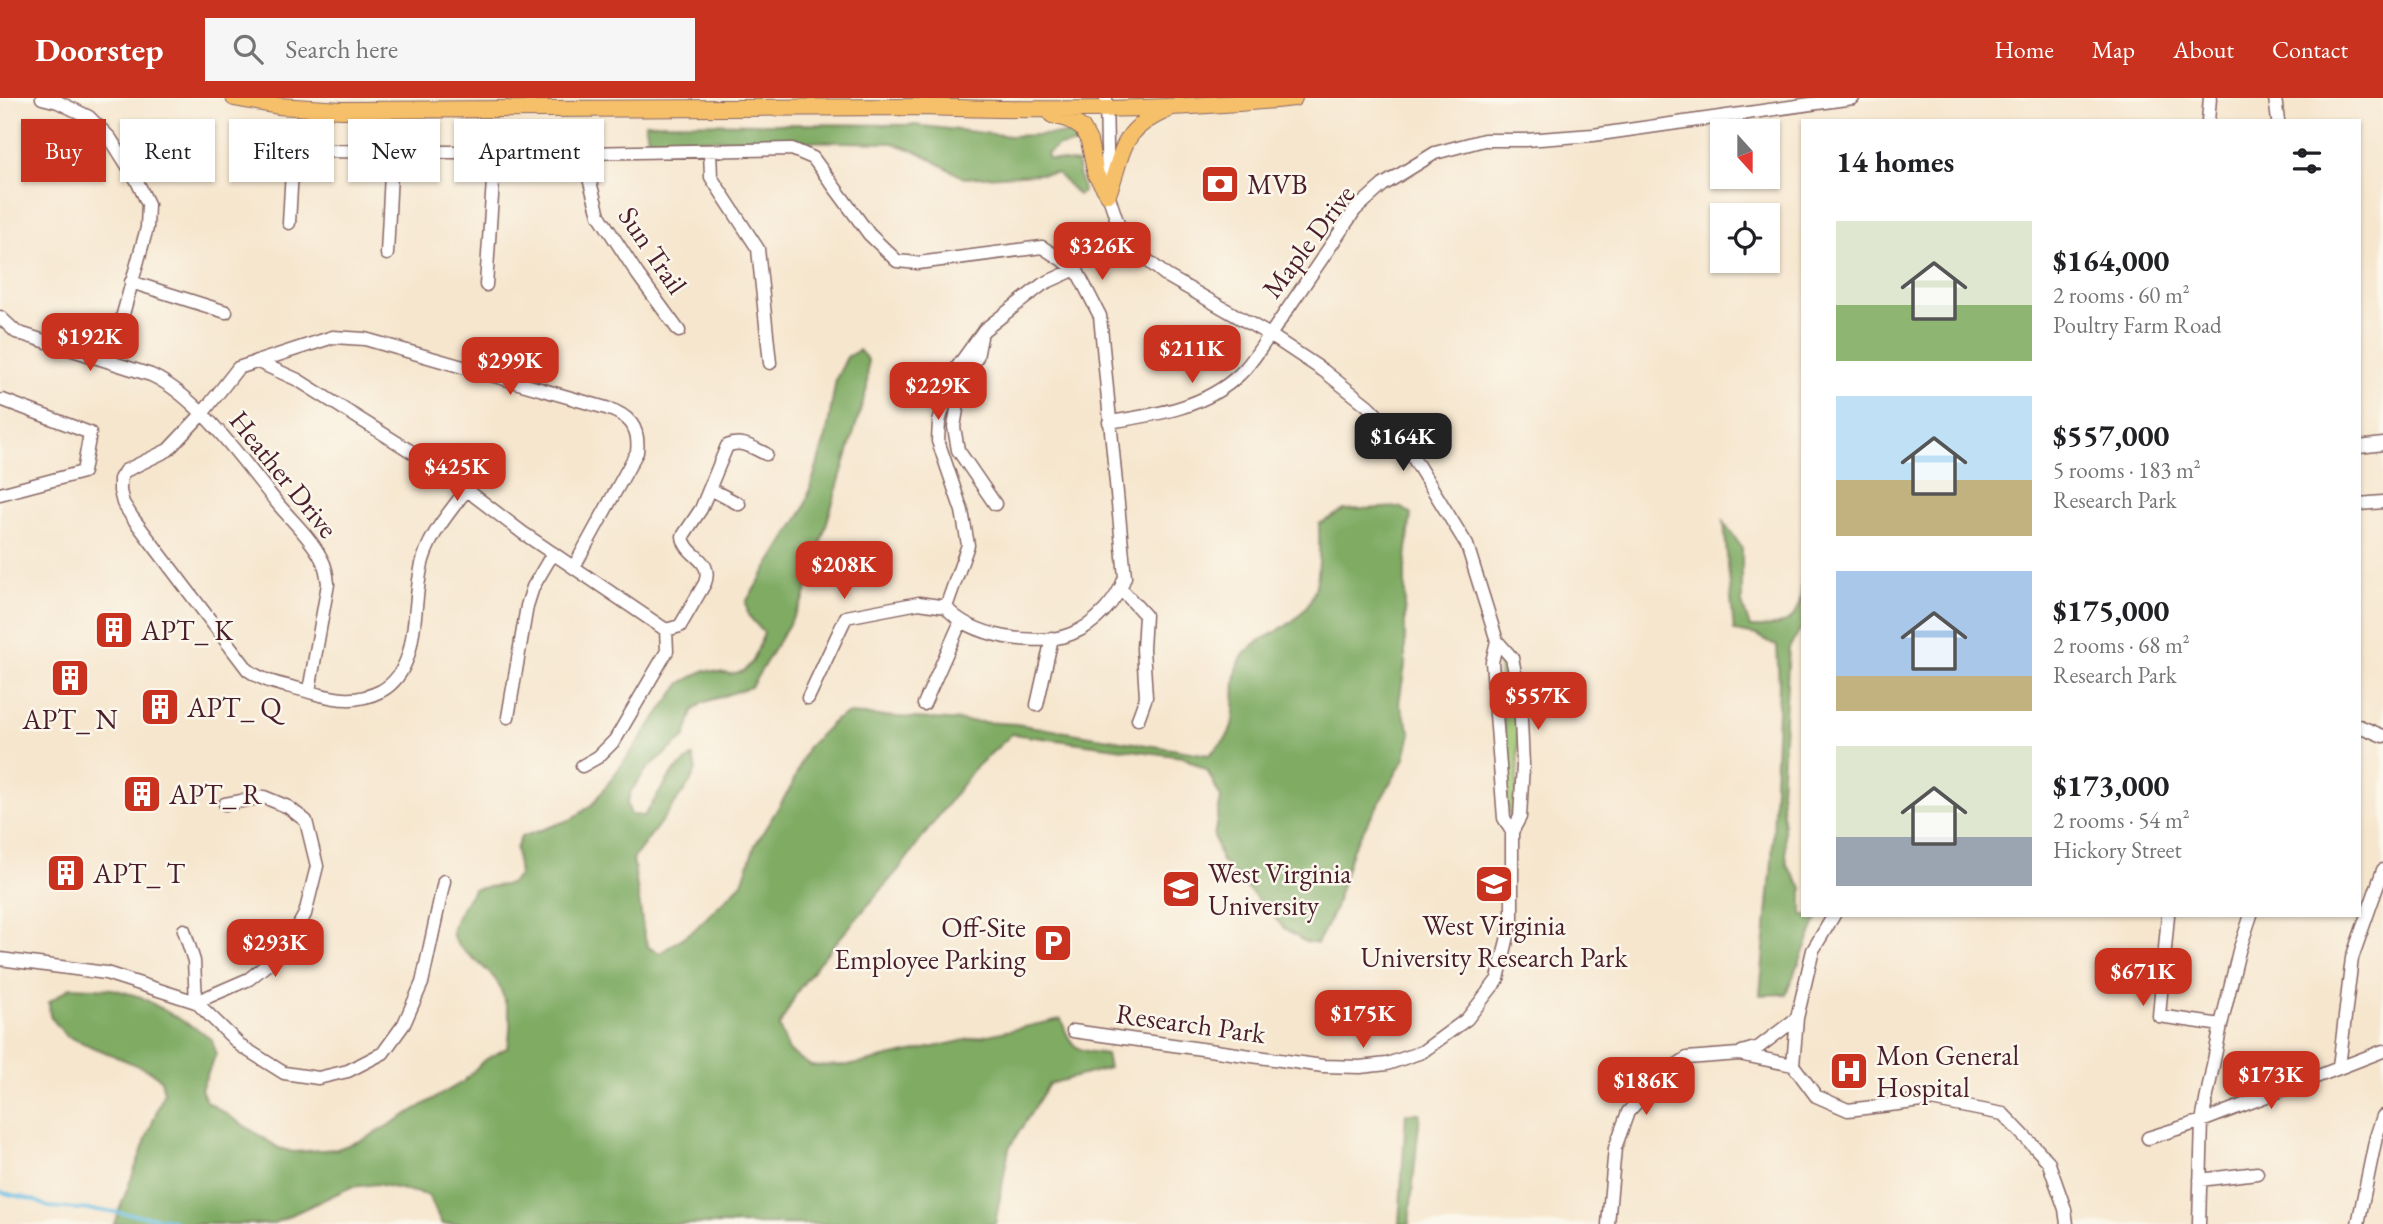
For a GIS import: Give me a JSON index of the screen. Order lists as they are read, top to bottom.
{
  "streets": {
    "street": [
      "Maple Drive",
      "Sun Trail",
      "Heather Drive",
      "Research Park"
    ]
  },
  "places": {
    "bank": ["MVB"],
    "building": [
      "APT_ K",
      "APT_ N",
      "APT_ Q",
      "APT_ R",
      "APT_ T"
    ],
    "school or university": ["West Virginia University Research Park", "West Virginia University"],
    "parking": ["Off-Site Employee Parking"],
    "hospital": ["Mon General Hospital"]
  },
  "north": "bottom",
  "page": {
    "header": "Doorstep",
    "search": "Search here",
    "nav": [
      "Home",
      "Map",
      "About",
      "Contact"
    ],
    "chip": [
      "Buy",
      "Rent",
      "Filters",
      "New",
      "Apartment"
    ],
    "heading": "14 homes",
    "list": [
      {
        "name": "$164,000",
        "note": "2 rooms · 60 m² · Poultry Farm Road"
      },
      {
        "name": "$557,000",
        "note": "5 rooms · 183 m² · Research Park"
      },
      {
        "name": "$175,000",
        "note": "2 rooms · 68 m² · Research Park"
      },
      {
        "name": "$173,000",
        "note": "2 rooms · 54 m² · Hickory Street"
      }
    ],
    "price": [
      "$326K",
      "$192K",
      "$211K",
      "$299K",
      "$229K",
      "$164K",
      "$425K",
      "$208K",
      "$557K",
      "$293K",
      "$671K",
      "$175K",
      "$173K",
      "$186K"
    ]
  }
}
